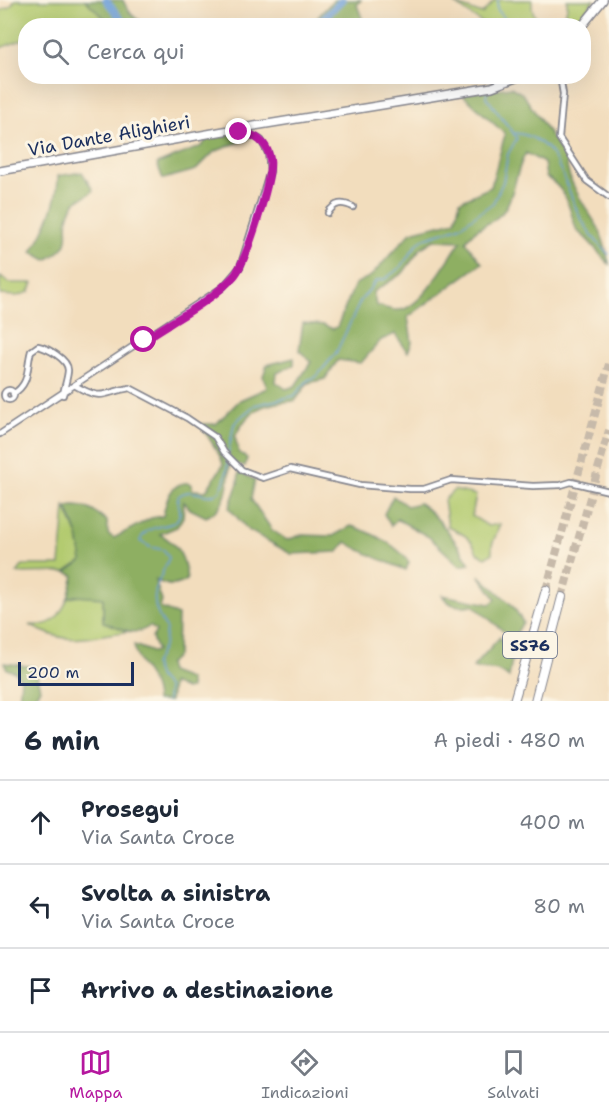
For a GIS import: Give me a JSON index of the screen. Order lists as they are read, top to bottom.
{
  "streets": {
    "highway": ["SS76"],
    "main road": ["Via Dante Alighieri"]
  },
  "scale_bar": "200 m",
  "page": {
    "search": "Cerca qui",
    "scale": "200 m",
    "heading": ["6 min", "A piedi · 480 m"],
    "list": [
      ["Prosegui", "Via Santa Croce", "400 m"],
      ["Svolta a sinistra", "Via Santa Croce", "80 m"],
      "Arrivo a destinazione"
    ],
    "nav": ["Mappa", "Indicazioni", "Salvati"]
  }
}
